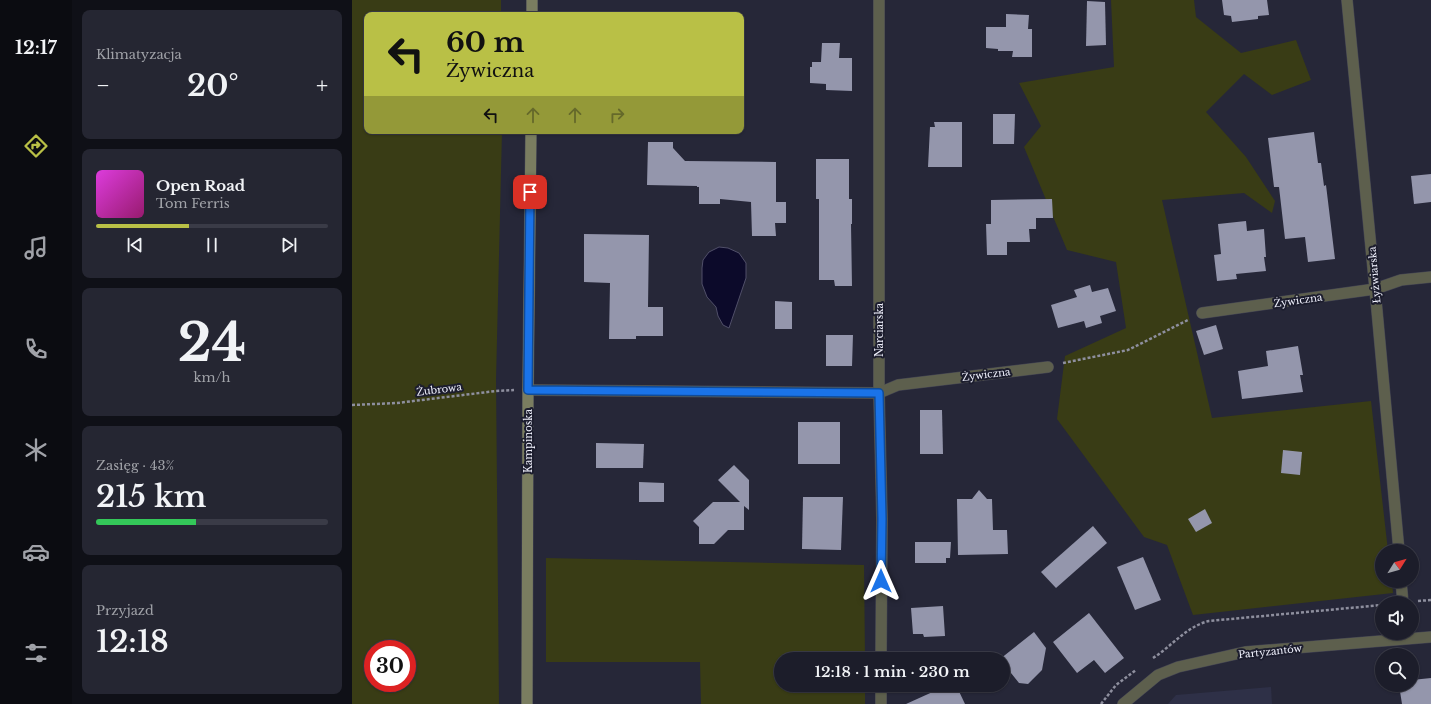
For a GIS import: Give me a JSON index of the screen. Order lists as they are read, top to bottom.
{
  "streets": {
    "main road": ["Kampinoska"],
    "street": [
      "Łyżwiarska",
      "Żywiczna",
      "Narciarska",
      "Partyzantów"
    ],
    "path": ["Żubrowa"]
  },
  "crossings": [
    ["Łyżwiarska", "Żywiczna"],
    ["Żywiczna", "Narciarska"],
    ["Żywiczna", "Żubrowa"],
    ["Żywiczna", "Kampinoska"],
    ["Żubrowa", "Kampinoska"]
  ],
  "north": "top right",
  "page": {
    "tabs": "12:17",
    "tile": [
      "Klimatyzacja",
      ["24", "km/h"],
      ["Zasięg · 43%", "215 km"],
      ["Przyjazd", "12:18"]
    ],
    "turn": ["60 m", "Żywiczna"],
    "heat": ["−", "20°", "+"],
    "song": ["Open Road", "Tom Ferris"],
    "limit": "30",
    "trip": "12:18 · 1 min · 230 m"
  }
}
